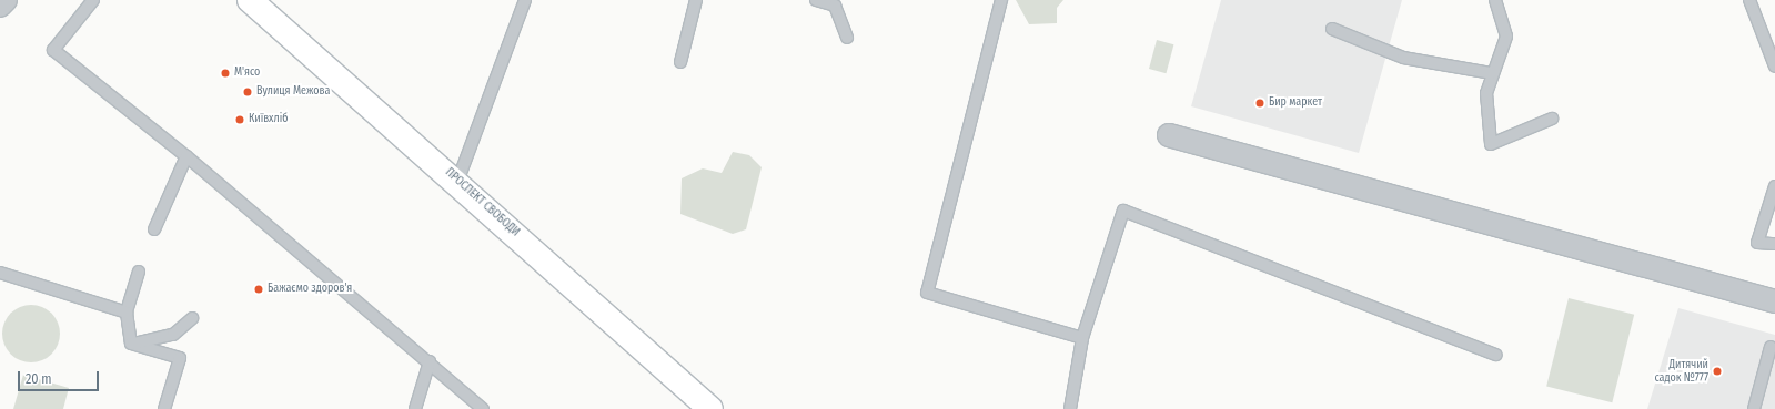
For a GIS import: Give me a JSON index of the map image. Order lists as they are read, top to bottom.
{
  "streets": {
    "street": ["ПРОСПЕКТ СВОБОДИ"]
  },
  "places": [
    "М'ясо",
    "Вулиця Межова",
    "Бир маркет",
    "Київхліб",
    "Бажаємо здоров'я",
    "Дитячий садок №777"
  ],
  "scale_bar": "20 m"
}
